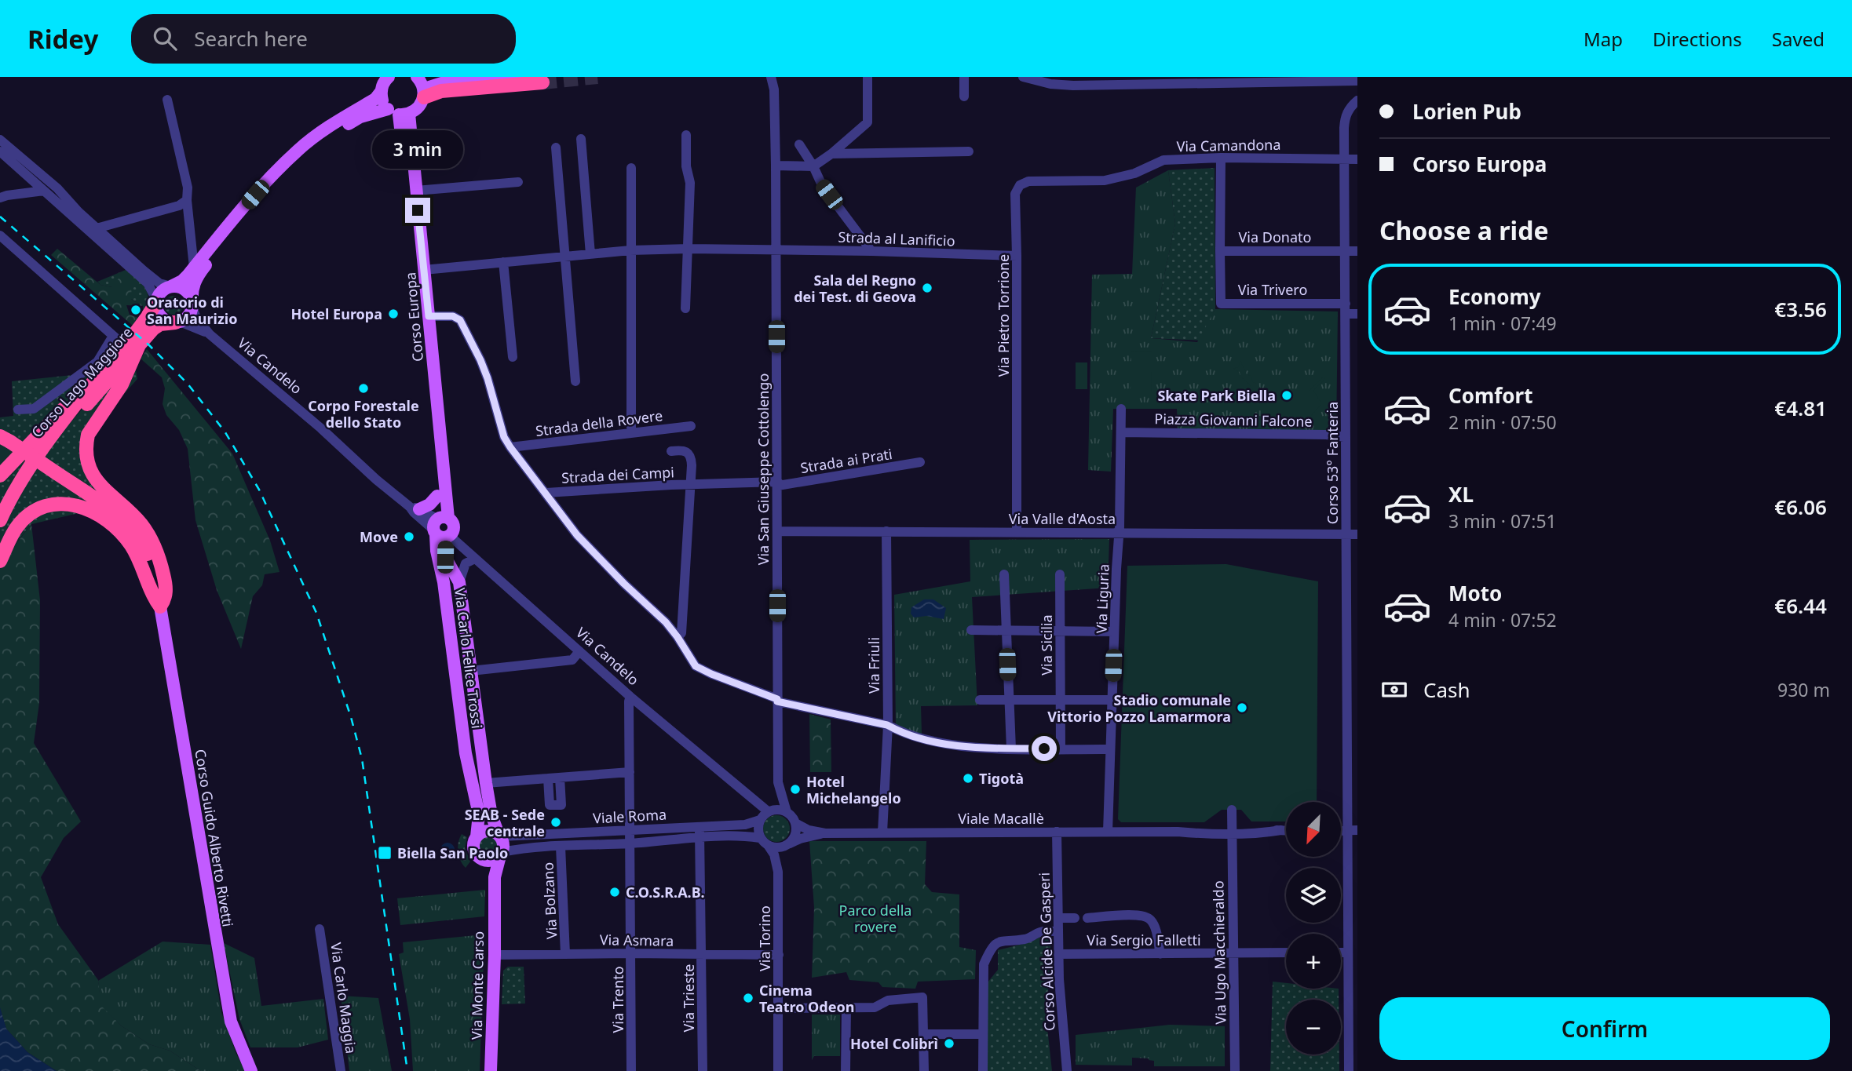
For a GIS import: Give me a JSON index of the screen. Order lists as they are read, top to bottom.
{
  "streets": {
    "highway": ["Corso Lago Maggiore"],
    "main road": [
      "Corso Europa",
      "Via Carlo Felice Trossi",
      "Corso Guido Alberto Rivetti",
      "Via Monte Carso"
    ],
    "street": [
      "Via Camandona",
      "Via Donato",
      "Strada al Lanificio",
      "Via Trivero",
      "Via Pietro Torrione",
      "Via Candelo",
      "Piazza Giovanni Falcone",
      "Strada della Rovere",
      "Strada ai Prati",
      "Corso 53° Fanteria",
      "Via San Giuseppe Cottolengo",
      "Strada dei Campi",
      "Via Valle d'Aosta",
      "Via Liguria",
      "Via Sicilia",
      "Via Friuli",
      "Viale Roma",
      "Viale Macallè",
      "Via Bolzano",
      "Via Torino",
      "Via Asmara",
      "Via Sergio Falletti",
      "Corso Alcide De Gasperi",
      "Via Ugo Macchieraldo",
      "Via Carlo Maggia",
      "Via Trieste",
      "Via Trento"
    ]
  },
  "crossings": [
    ["Via Camandona", "Via Donato"],
    ["Via Camandona", "Via Pietro Torrione"],
    ["Via Camandona", "Corso 53° Fanteria"],
    ["Via Donato", "Via Trivero"],
    ["Via Donato", "Corso 53° Fanteria"],
    ["Strada al Lanificio", "Via Pietro Torrione"],
    ["Strada al Lanificio", "Corso Europa"],
    ["Strada al Lanificio", "Via San Giuseppe Cottolengo"],
    ["Via Trivero", "Corso 53° Fanteria"],
    ["Via Pietro Torrione", "Via Valle d'Aosta"],
    ["Corso Europa", "Via Candelo"],
    ["Corso Europa", "Via Carlo Felice Trossi"],
    ["Via Candelo", "Corso Lago Maggiore"],
    ["Via Candelo", "Via San Giuseppe Cottolengo"],
    ["Via Candelo", "Via Carlo Felice Trossi"],
    ["Via Candelo", "Viale Roma"],
    ["Via Candelo", "Viale Macallè"],
    ["Via Candelo", "Via Torino"],
    ["Via Candelo", "Via Trento"],
    ["Piazza Giovanni Falcone", "Corso 53° Fanteria"],
    ["Strada ai Prati", "Via San Giuseppe Cottolengo"],
    ["Strada ai Prati", "Strada dei Campi"],
    ["Corso 53° Fanteria", "Via Valle d'Aosta"],
    ["Via San Giuseppe Cottolengo", "Strada dei Campi"],
    ["Via San Giuseppe Cottolengo", "Via Valle d'Aosta"],
    ["Via San Giuseppe Cottolengo", "Viale Roma"],
    ["Via San Giuseppe Cottolengo", "Viale Macallè"],
    ["Via San Giuseppe Cottolengo", "Via Torino"],
    ["Via Valle d'Aosta", "Via Liguria"],
    ["Via Valle d'Aosta", "Via Friuli"],
    ["Via Liguria", "Viale Macallè"],
    ["Via Carlo Felice Trossi", "Viale Roma"],
    ["Via Carlo Felice Trossi", "Via Monte Carso"],
    ["Via Friuli", "Viale Macallè"],
    ["Viale Roma", "Viale Macallè"],
    ["Viale Roma", "Via Bolzano"],
    ["Viale Roma", "Via Torino"],
    ["Viale Roma", "Via Monte Carso"],
    ["Viale Roma", "Via Trieste"],
    ["Viale Roma", "Via Trento"],
    ["Viale Macallè", "Via Torino"],
    ["Viale Macallè", "Corso Alcide De Gasperi"],
    ["Viale Macallè", "Via Ugo Macchieraldo"],
    ["Via Bolzano", "Via Asmara"],
    ["Via Torino", "Via Asmara"],
    ["Via Asmara", "Via Monte Carso"],
    ["Via Asmara", "Via Trieste"],
    ["Via Asmara", "Via Trento"],
    ["Via Sergio Falletti", "Corso Alcide De Gasperi"],
    ["Via Sergio Falletti", "Via Ugo Macchieraldo"]
  ],
  "parks": ["Parco della rovere"],
  "places": {
    "other": [
      "Sala del Regno dei Test. di Geova",
      "Oratorio di San Maurizio",
      "Hotel Europa",
      "Corpo Forestale dello Stato",
      "Skate Park Biella",
      "Move",
      "Stadio comunale Vittorio Pozzo Lamarmora",
      "Tigotà",
      "Hotel Michelangelo",
      "SEAB - Sede centrale",
      "C.O.S.R.A.B.",
      "Cinema Teatro Odeon",
      "Hotel Colibrì"
    ],
    "transit": ["Biella San Paolo"]
  },
  "north": "bottom left",
  "page": {
    "header": "Ridey",
    "search": "Search here",
    "nav": ["Map", "Directions", "Saved"],
    "banner": ["Lorien Pub", "Corso Europa"],
    "bubble": "3 min",
    "heading": "Choose a ride",
    "list": [
      {
        "name": "Economy",
        "note": "1 min · 07:49",
        "value": "€3.56"
      },
      {
        "name": "Comfort",
        "note": "2 min · 07:50",
        "value": "€4.81"
      },
      {
        "name": "XL",
        "note": "3 min · 07:51",
        "value": "€6.06"
      },
      {
        "name": "Moto",
        "note": "4 min · 07:52",
        "value": "€6.44"
      }
    ],
    "pay": ["Cash", "930 m"],
    "map_buttons": ["+", "−"],
    "buttons": "Confirm"
  }
}
